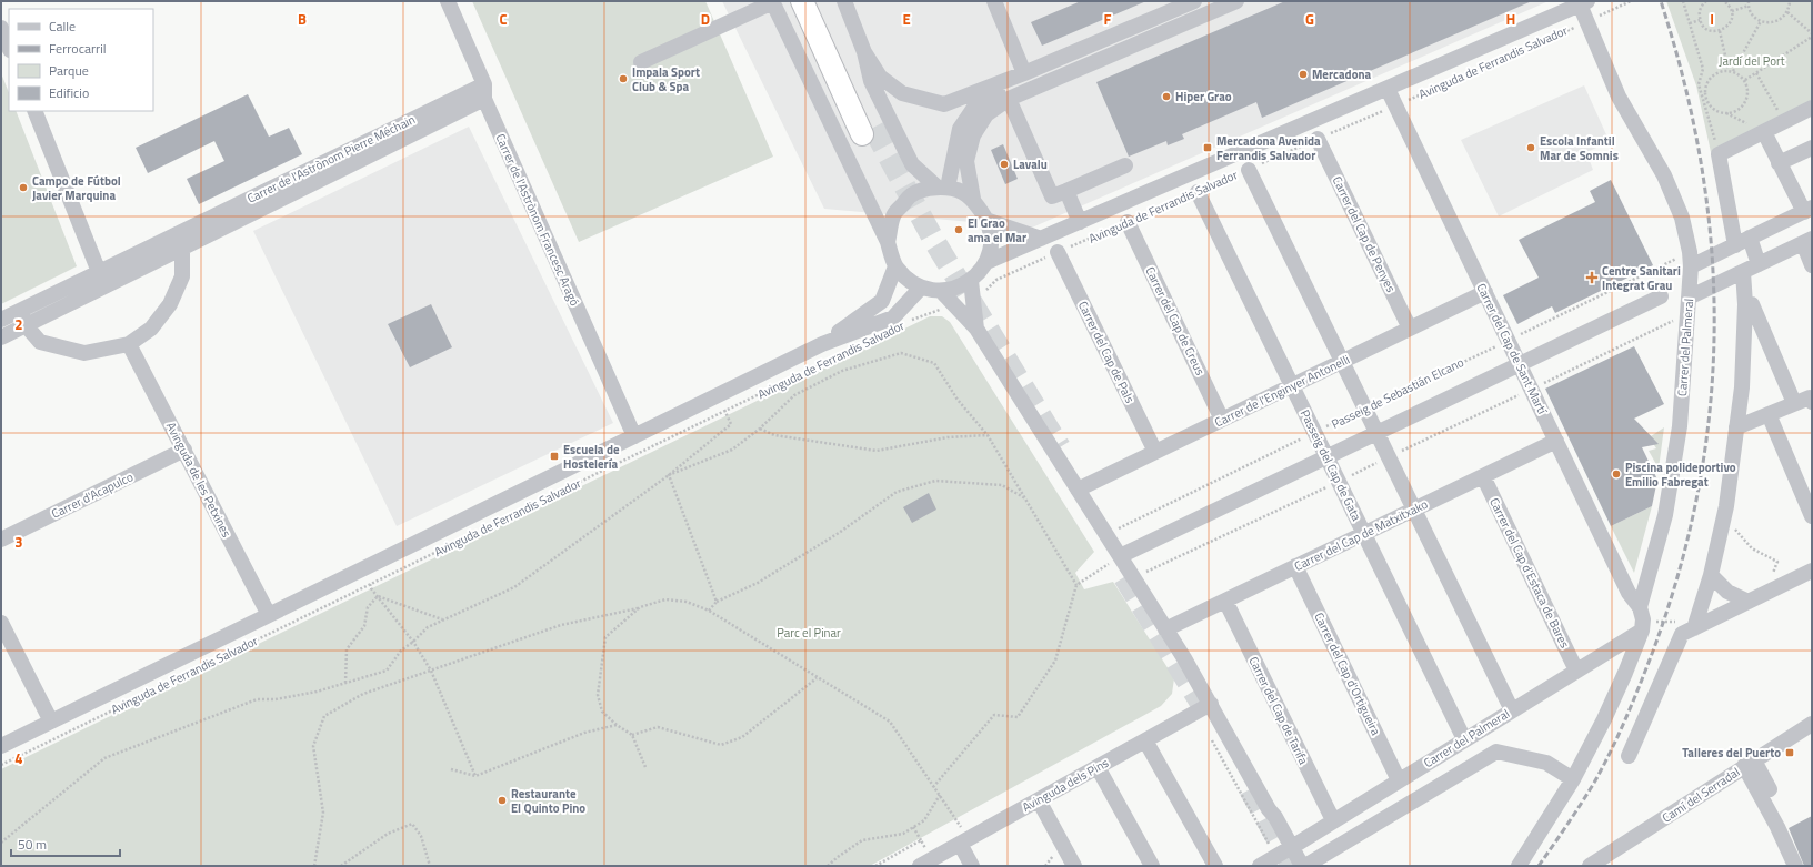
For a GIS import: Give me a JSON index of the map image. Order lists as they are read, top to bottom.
{
  "streets": {
    "street": [
      "Avinguda de Ferrandis Salvador",
      "Carrer de l'Astrònom Pierre Méchain",
      "Carrer de l'Astrònom Francesc Aragó",
      "Carrer del Cap de Penyes",
      "Carrer del Cap de Creus",
      "Carrer del Palmeral",
      "Carrer del Cap de Sant Martí",
      "Carrer del Cap de Pals",
      "Carrer de l'Enginyer Antonelli",
      "Passeig del Cap de Gata",
      "Avinguda de les Petxines",
      "Carrer d'Acapulco",
      "Carrer del Cap de Matxitxako",
      "Carrer del Cap d'Estaca de Bares",
      "Carrer del Cap d'Ortigueira",
      "Carrer del Cap de Tarifa",
      "Avinguda dels Pins",
      "Camí del Serradal"
    ],
    "path": ["Passeig de Sebastián Elcano"]
  },
  "crossings": [
    ["Avinguda de Ferrandis Salvador", "Carrer de l'Astrònom Francesc Aragó"],
    ["Avinguda de Ferrandis Salvador", "Carrer del Cap de Penyes"],
    ["Avinguda de Ferrandis Salvador", "Carrer del Cap de Creus"],
    ["Avinguda de Ferrandis Salvador", "Carrer del Palmeral"],
    ["Avinguda de Ferrandis Salvador", "Carrer del Cap de Sant Martí"],
    ["Avinguda de Ferrandis Salvador", "Carrer del Cap de Pals"],
    ["Avinguda de Ferrandis Salvador", "Passeig del Cap de Gata"],
    ["Avinguda de Ferrandis Salvador", "Avinguda de les Petxines"],
    ["Carrer de l'Astrònom Pierre Méchain", "Carrer de l'Astrònom Francesc Aragó"],
    ["Carrer del Cap de Penyes", "Carrer de l'Enginyer Antonelli"],
    ["Carrer del Cap de Creus", "Carrer de l'Enginyer Antonelli"],
    ["Carrer del Palmeral", "Carrer del Cap de Sant Martí"],
    ["Carrer del Palmeral", "Passeig de Sebastián Elcano"],
    ["Carrer del Palmeral", "Passeig del Cap de Gata"],
    ["Carrer del Palmeral", "Carrer del Cap d'Estaca de Bares"],
    ["Carrer del Palmeral", "Carrer del Cap d'Ortigueira"],
    ["Carrer del Palmeral", "Carrer del Cap de Tarifa"],
    ["Carrer del Cap de Sant Martí", "Carrer de l'Enginyer Antonelli"],
    ["Carrer del Cap de Sant Martí", "Passeig de Sebastián Elcano"],
    ["Carrer del Cap de Sant Martí", "Carrer del Cap de Matxitxako"],
    ["Carrer del Cap de Pals", "Carrer de l'Enginyer Antonelli"],
    ["Carrer de l'Enginyer Antonelli", "Passeig del Cap de Gata"],
    ["Passeig de Sebastián Elcano", "Passeig del Cap de Gata"],
    ["Passeig del Cap de Gata", "Carrer del Cap de Matxitxako"],
    ["Avinguda de les Petxines", "Carrer d'Acapulco"],
    ["Carrer del Cap de Matxitxako", "Carrer del Cap d'Estaca de Bares"],
    ["Carrer del Cap de Matxitxako", "Carrer del Cap d'Ortigueira"],
    ["Carrer del Cap de Matxitxako", "Carrer del Cap de Tarifa"]
  ],
  "parks": ["Jardí del Port", "Parc el Pinar"],
  "places": {
    "other": [
      "Mercadona",
      "Impala Sport Club & Spa",
      "Hiper Grao",
      "Escola Infantil Mar de Somnis",
      "Lavalu",
      "Campo de Fútbol Javier Marquina",
      "El Grao ama el Mar",
      "Piscina polideportivo Emilio Fabregat",
      "Restaurante El Quinto Pino"
    ],
    "transit": ["Mercadona Avenida Ferrandis Salvador", "Escuela de Hostelería", "Talleres del Puerto"],
    "health": ["Centre Sanitari Integrat Grau"]
  },
  "legend": [
    "Calle",
    "Ferrocarril",
    "Parque",
    "Edificio"
  ],
  "scale_bar": "50 m",
  "grid": {
    "columns": [
      "B",
      "C",
      "D",
      "E",
      "F",
      "G",
      "H",
      "I"
    ],
    "rows": ["2", "3", "4"]
  }
}
